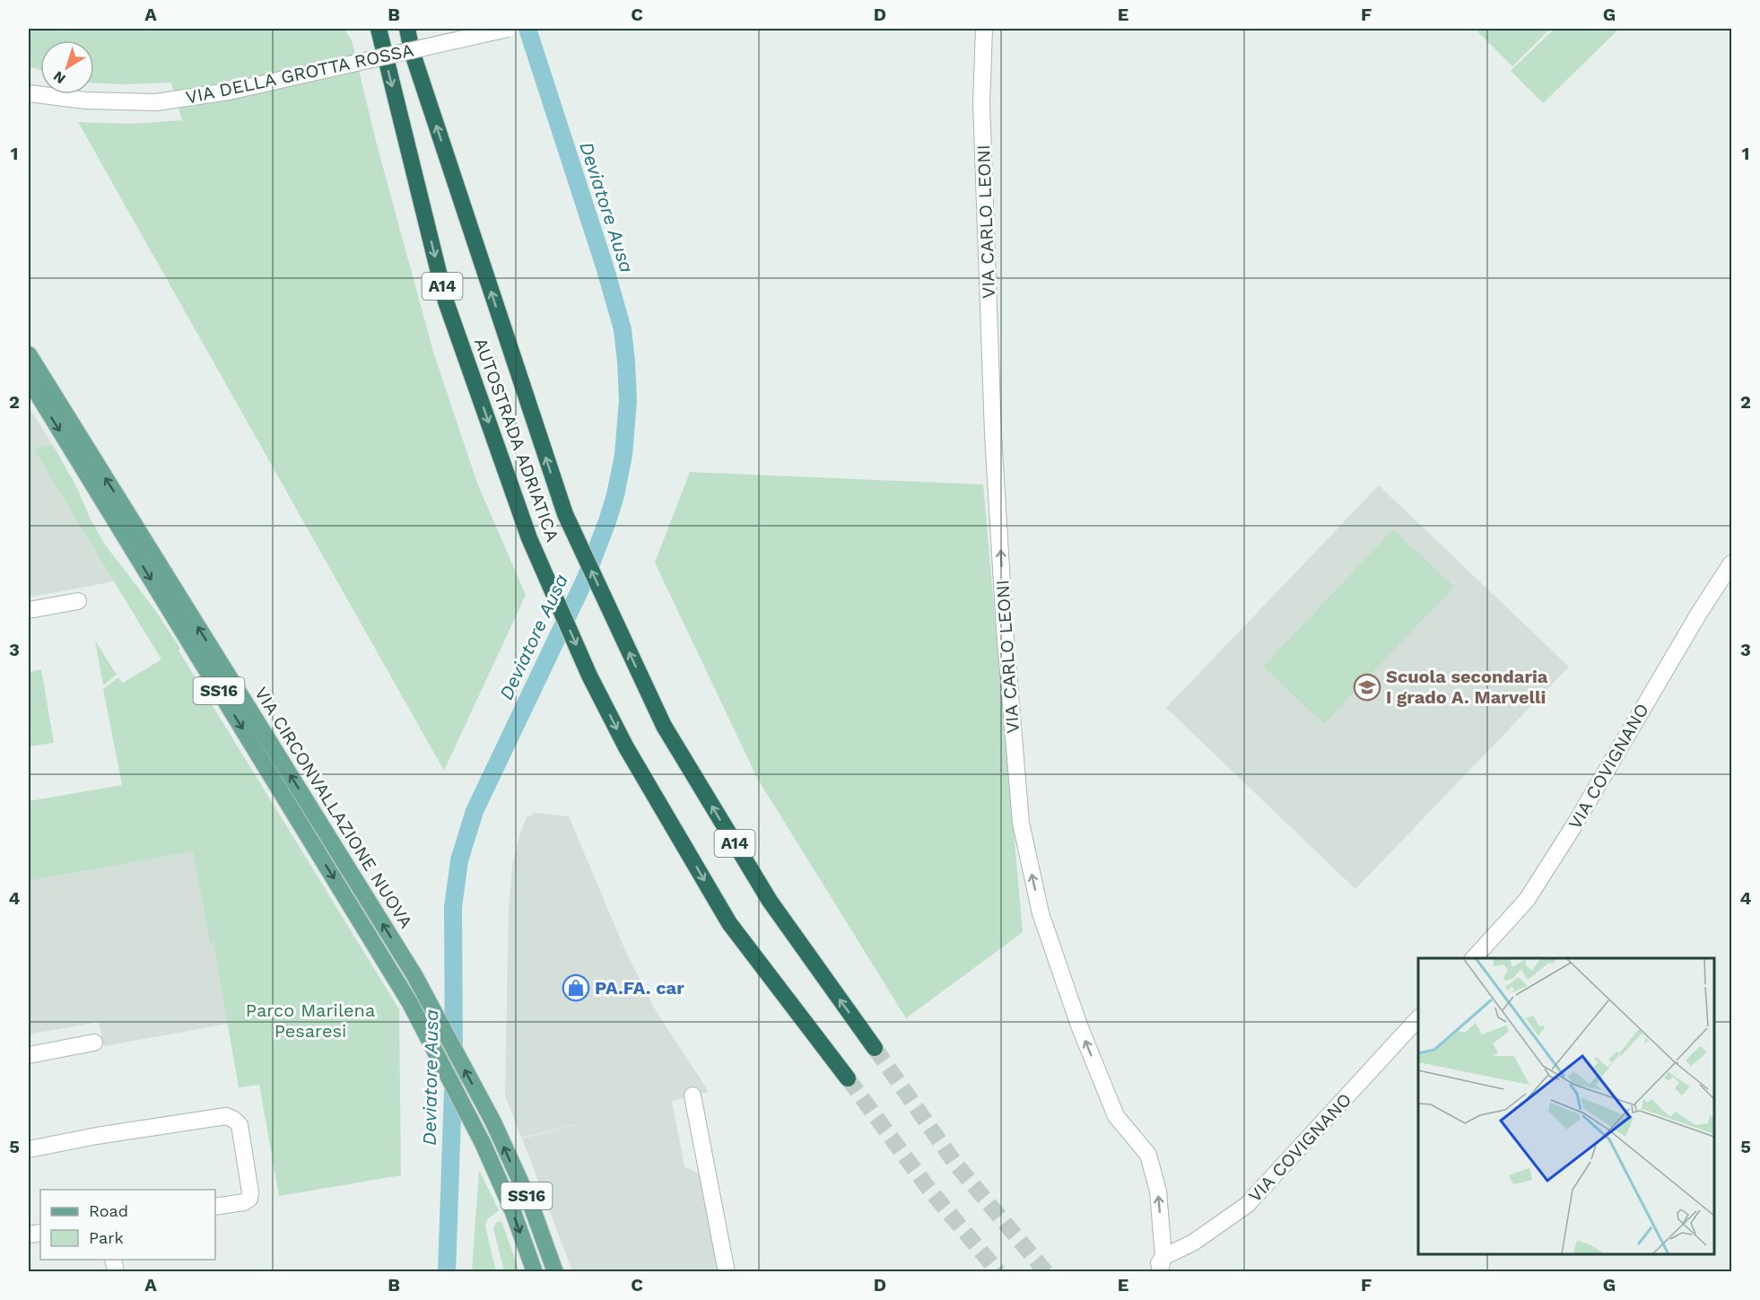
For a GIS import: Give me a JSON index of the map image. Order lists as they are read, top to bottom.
{
  "streets": {
    "highway": ["A14", "AUTOSTRADA ADRIATICA"],
    "main road": ["SS16", "VIA CIRCONVALLAZIONE NUOVA"],
    "street": ["VIA DELLA GROTTA ROSSA", "VIA CARLO LEONI", "VIA COVIGNANO"]
  },
  "crossings": [
    ["VIA CARLO LEONI", "VIA COVIGNANO"]
  ],
  "one_way": ["VIA CARLO LEONI"],
  "water": ["Deviatore Ausa"],
  "parks": ["Parco Marilena Pesaresi"],
  "places": {
    "school or university": ["Scuola secondaria I grado A. Marvelli"],
    "shop": ["PA.FA. car"]
  },
  "legend": ["Road", "Park"],
  "north": "bottom left",
  "grid": {
    "columns": [
      "A",
      "B",
      "C",
      "D",
      "E",
      "F",
      "G"
    ],
    "rows": [
      "1",
      "2",
      "3",
      "4",
      "5"
    ]
  }
}
